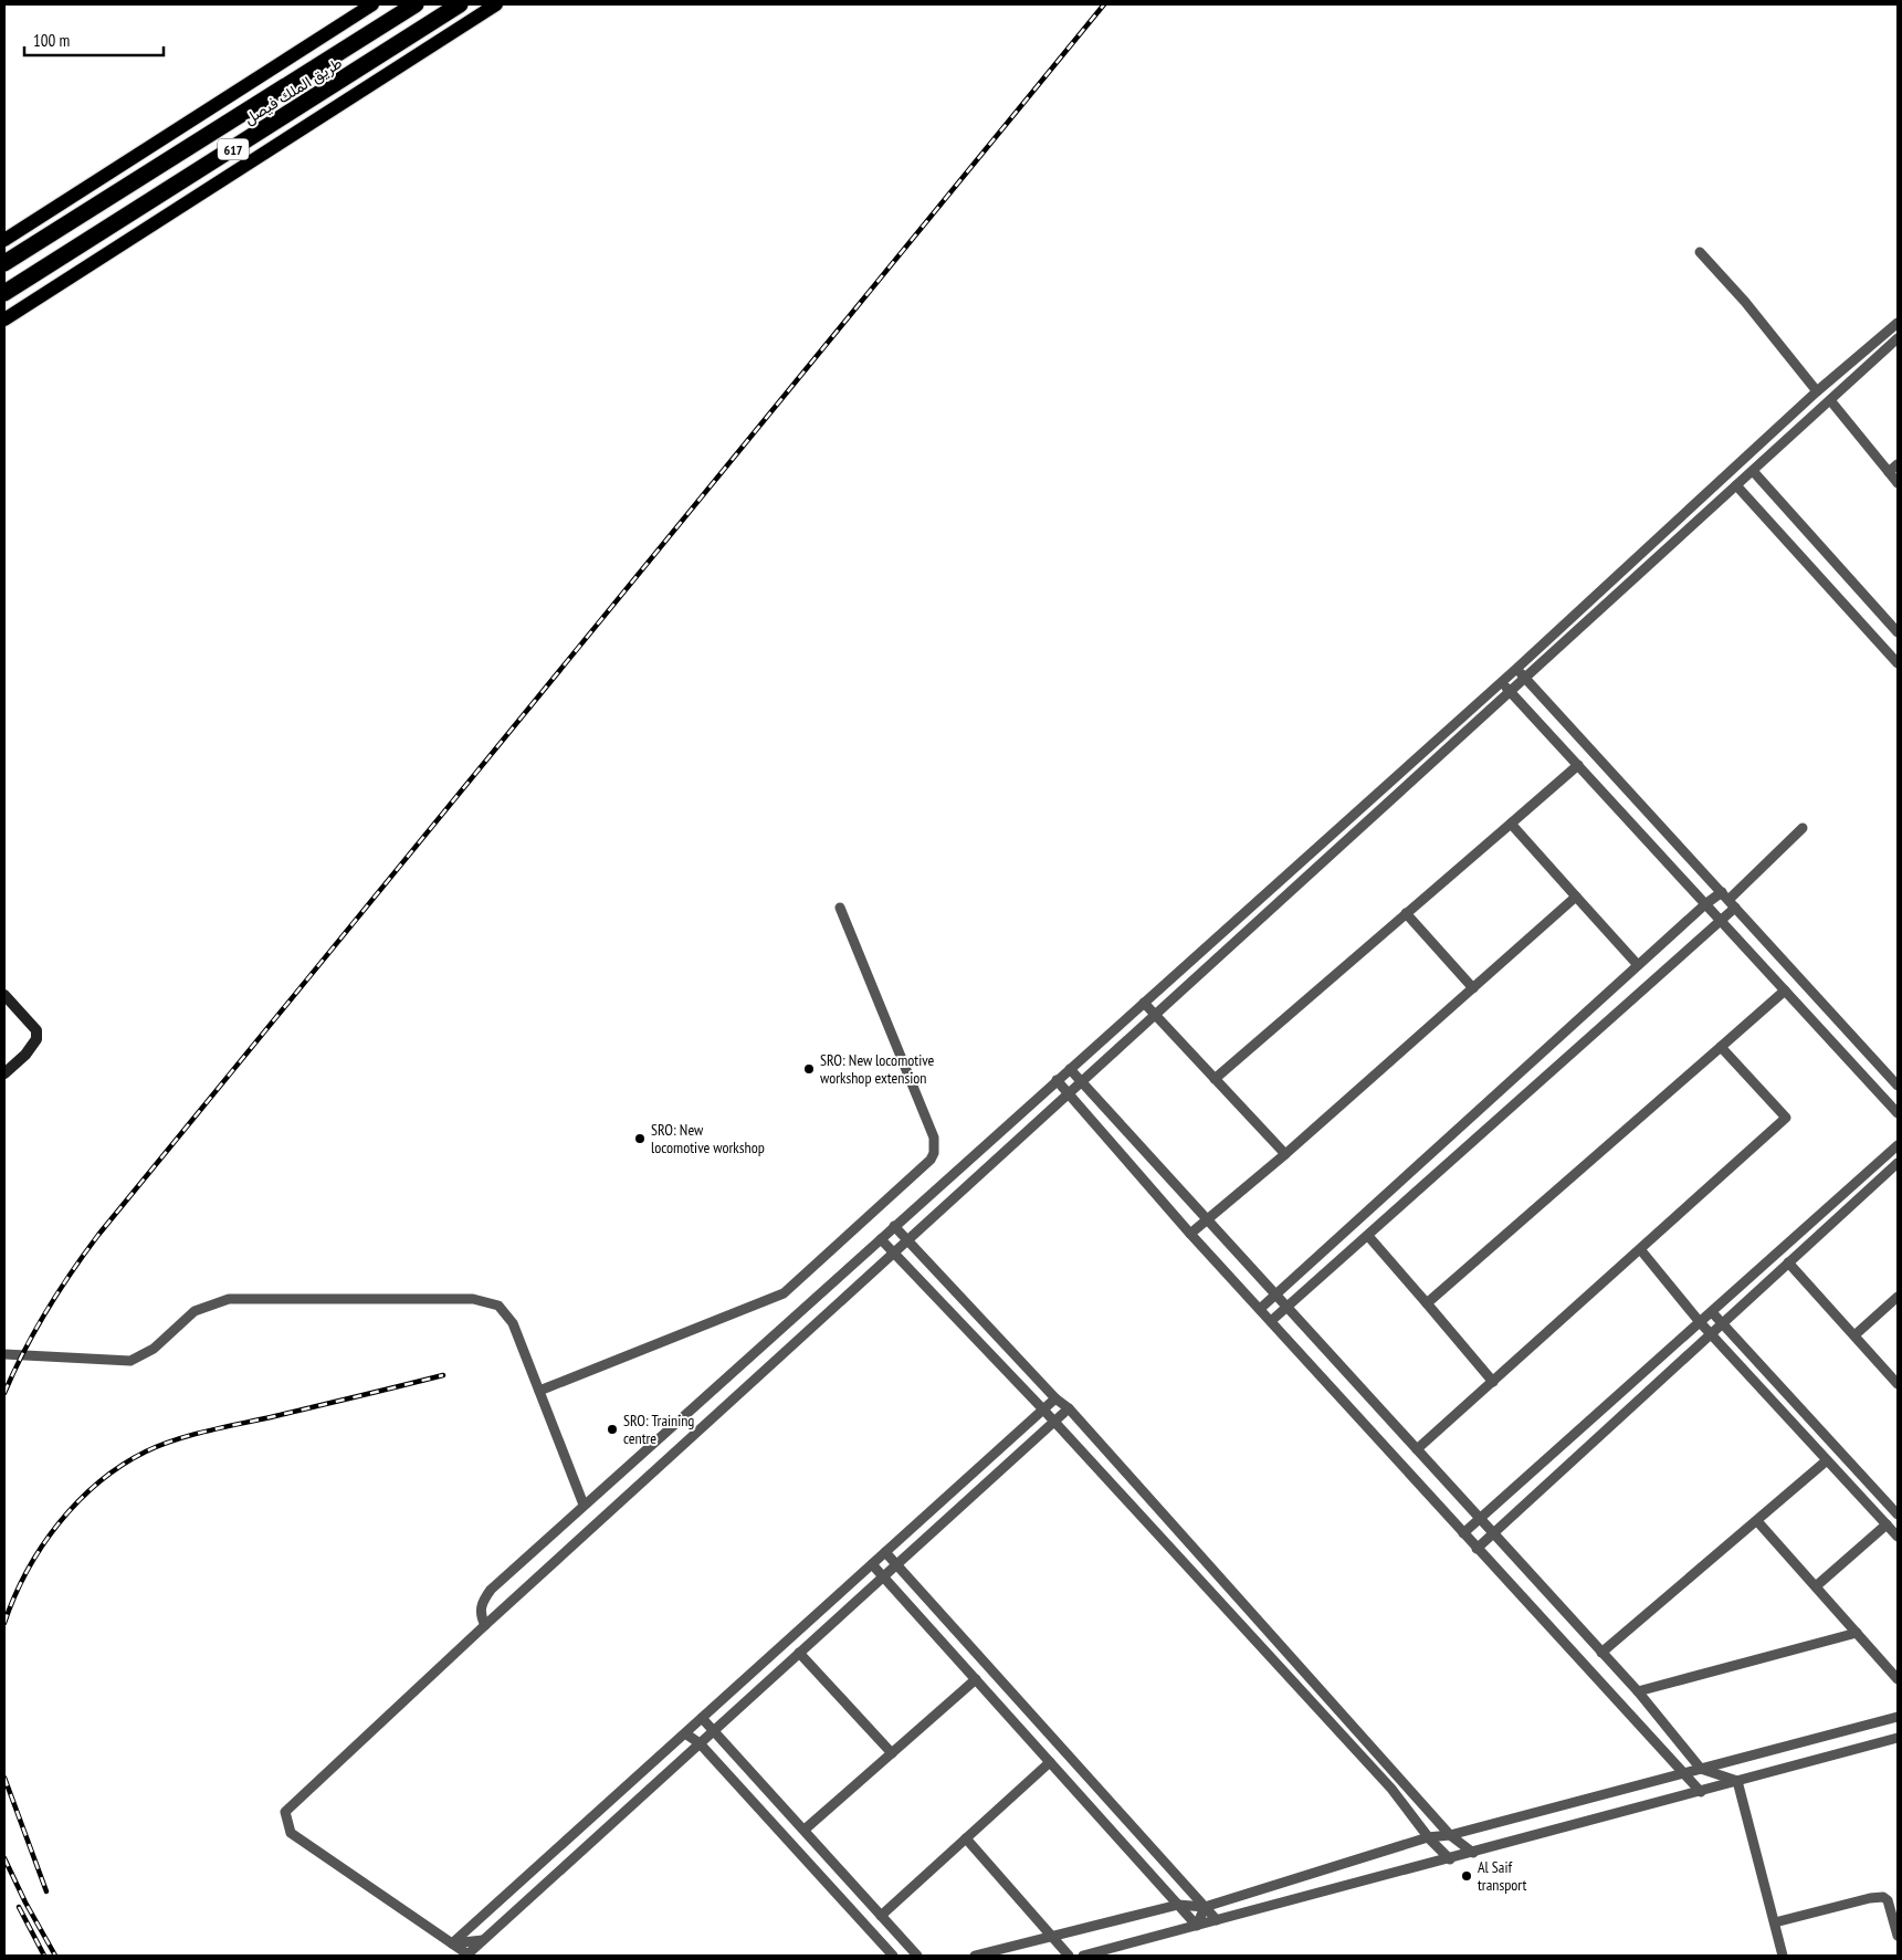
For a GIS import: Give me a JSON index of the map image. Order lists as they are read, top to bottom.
{
  "streets": {
    "highway": ["طريق الملك فيصل", "617"]
  },
  "places": [
    "SRO: New locomotive workshop extension",
    "SRO: New locomotive workshop",
    "SRO: Training centre",
    "Al Saif transport"
  ],
  "scale_bar": "100 m"
}
